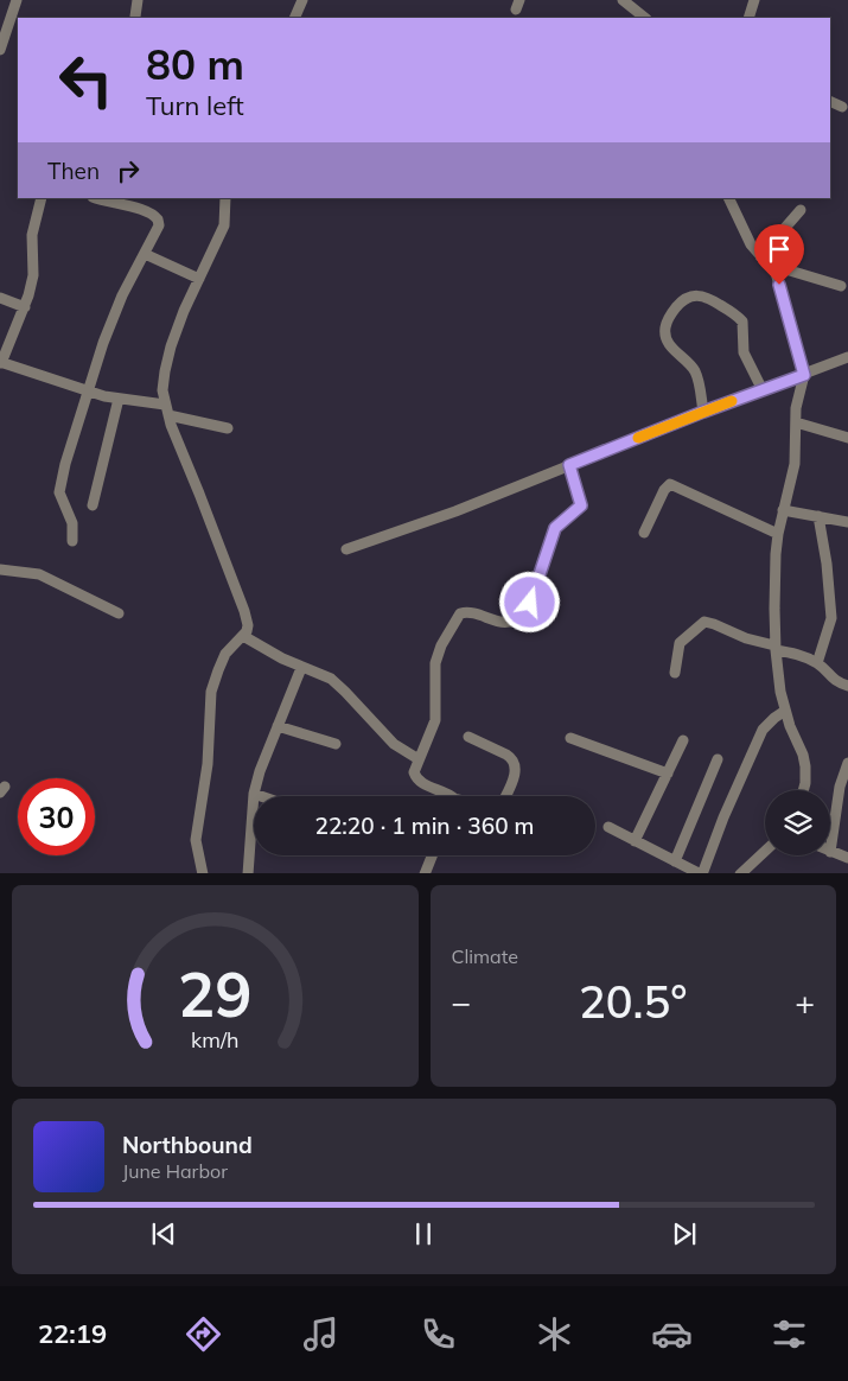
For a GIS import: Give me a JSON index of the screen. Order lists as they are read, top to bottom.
{
  "page": {
    "turn": ["80 m", "Turn left"],
    "then": "Then",
    "limit": "30",
    "trip": "22:20 · 1 min · 360 m",
    "tile": "Climate",
    "heat": ["−", "20.5°", "+"],
    "song": ["Northbound", "June Harbor"],
    "tabs": "22:19",
    "gauge": ["29", "km/h"]
  }
}
